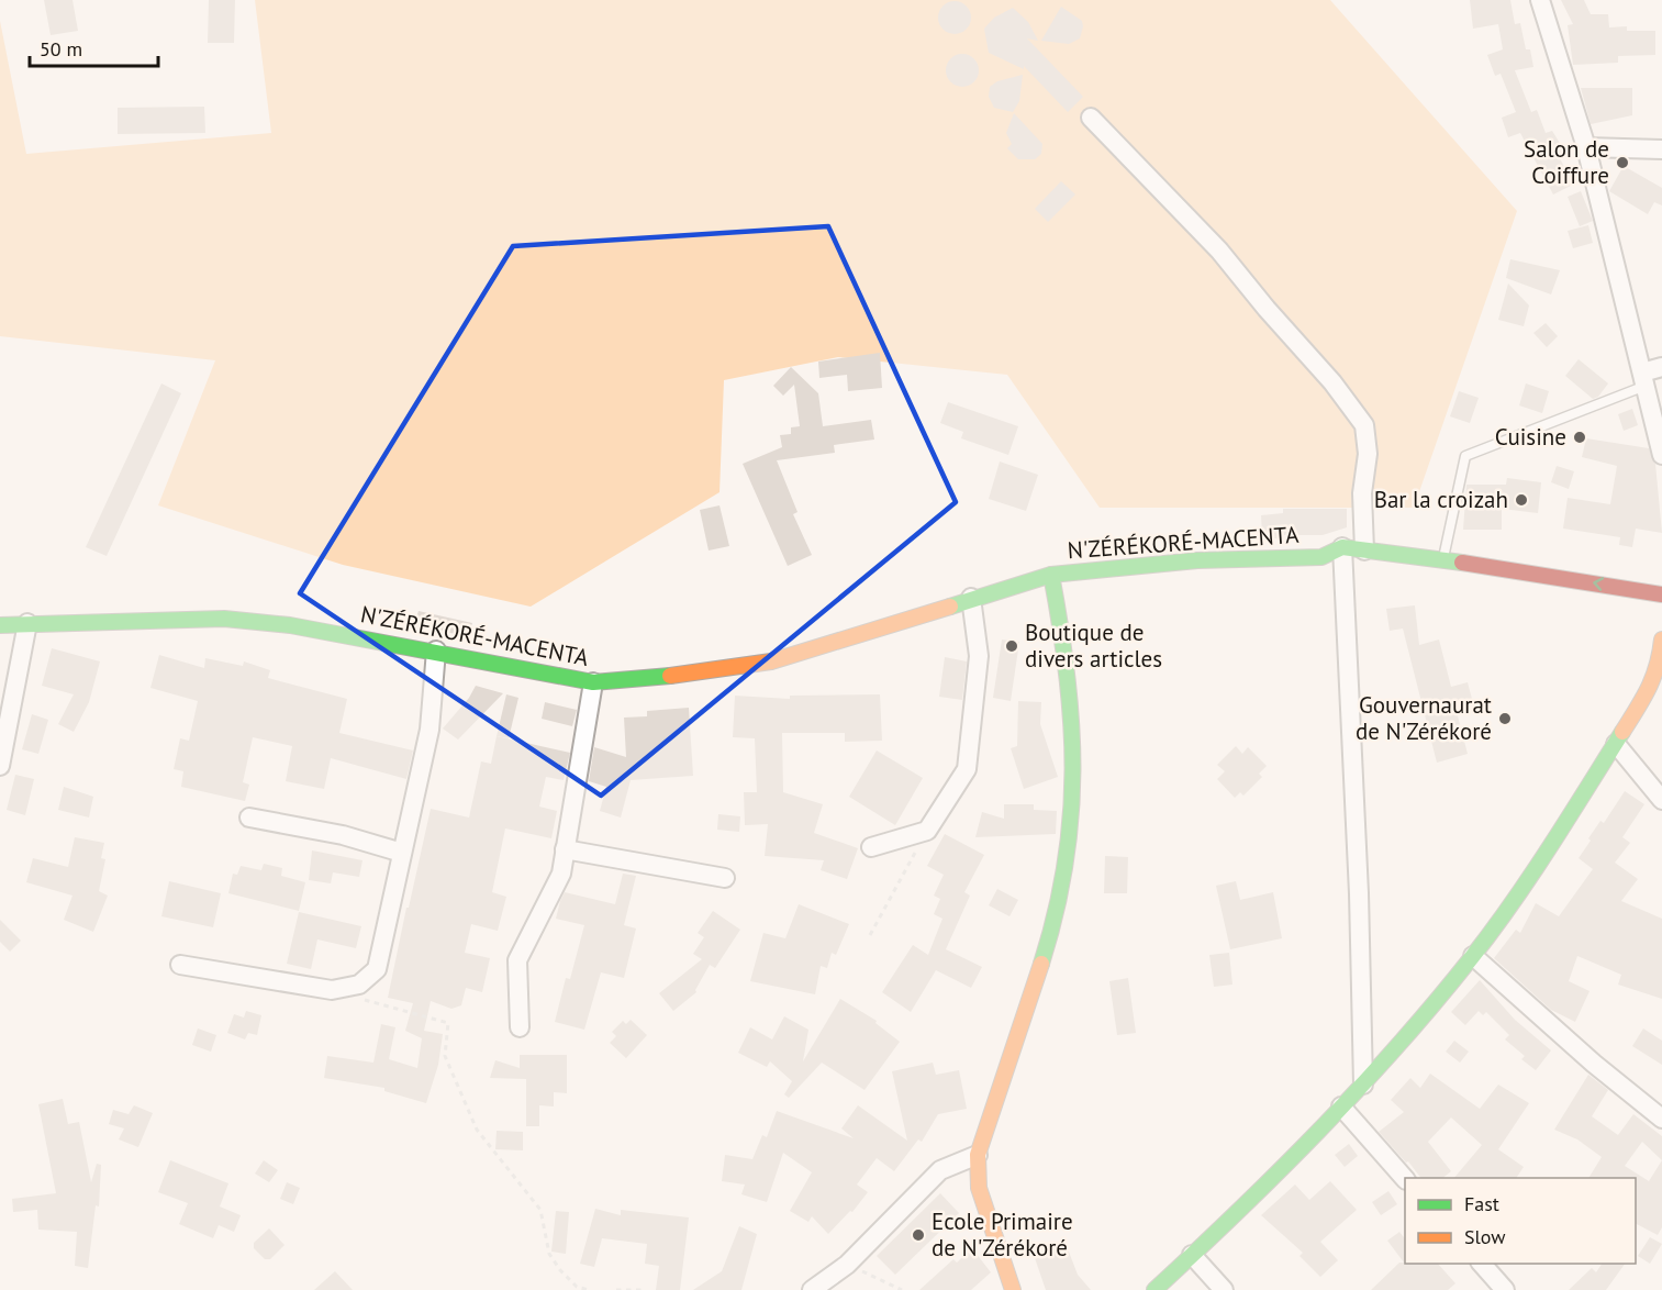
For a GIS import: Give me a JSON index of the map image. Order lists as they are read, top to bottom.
{
  "streets": {
    "main road": ["N'ZÉRÉKORÉ-MACENTA"]
  },
  "places": [
    "Salon de Coiffure",
    "Cuisine",
    "Bar la croizah",
    "Boutique de divers articles",
    "Gouvernaurat de N'Zérékoré",
    "Ecole Primaire de N'Zérékoré"
  ],
  "legend": ["Fast", "Slow"],
  "scale_bar": "50 m"
}
